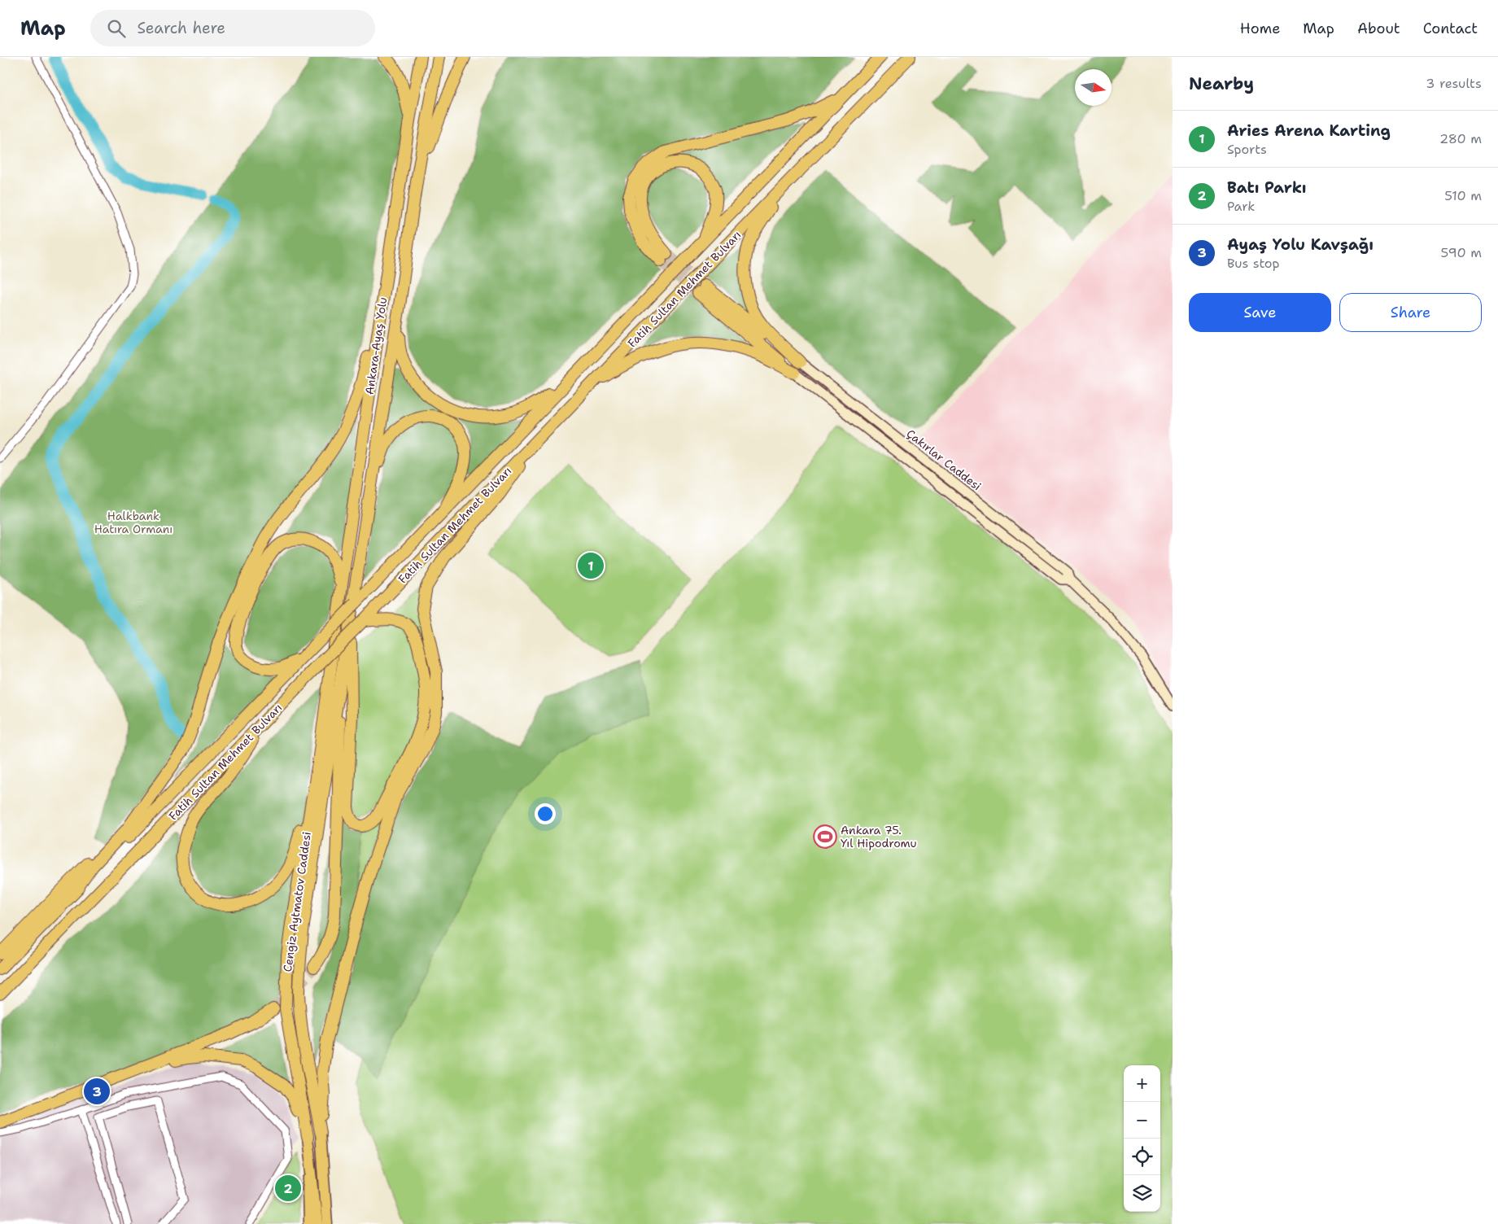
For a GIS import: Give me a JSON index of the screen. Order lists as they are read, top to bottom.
{
  "streets": {
    "highway": ["Fatih Sultan Mehmet Bulvarı", "Ankara-Ayaş Yolu", "Cengiz Aytmatov Caddesi"],
    "main road": ["Çakırlar Caddesi"]
  },
  "crossings": [
    ["Ankara-Ayaş Yolu", "Cengiz Aytmatov Caddesi"]
  ],
  "parks": ["Halkbank Hatıra Ormanı"],
  "places": {
    "sports": ["Ankara 75. Yıl Hipodromu"]
  },
  "north": "right",
  "page": {
    "header": "Map",
    "search": "Search here",
    "nav": [
      "Home",
      "Map",
      "About",
      "Contact"
    ],
    "heading": ["Nearby", "3 results"],
    "list": [
      {
        "mark": "1",
        "name": "Aries Arena Karting",
        "note": "Sports",
        "value": "280 m"
      },
      {
        "mark": "2",
        "name": "Batı Parkı",
        "note": "Park",
        "value": "510 m"
      },
      {
        "mark": "3",
        "name": "Ayaş Yolu Kavşağı",
        "note": "Bus stop",
        "value": "590 m"
      }
    ],
    "buttons": ["Save", "Share"],
    "pins": ["1", "3", "2"],
    "map_buttons": ["+", "−"]
  }
}
